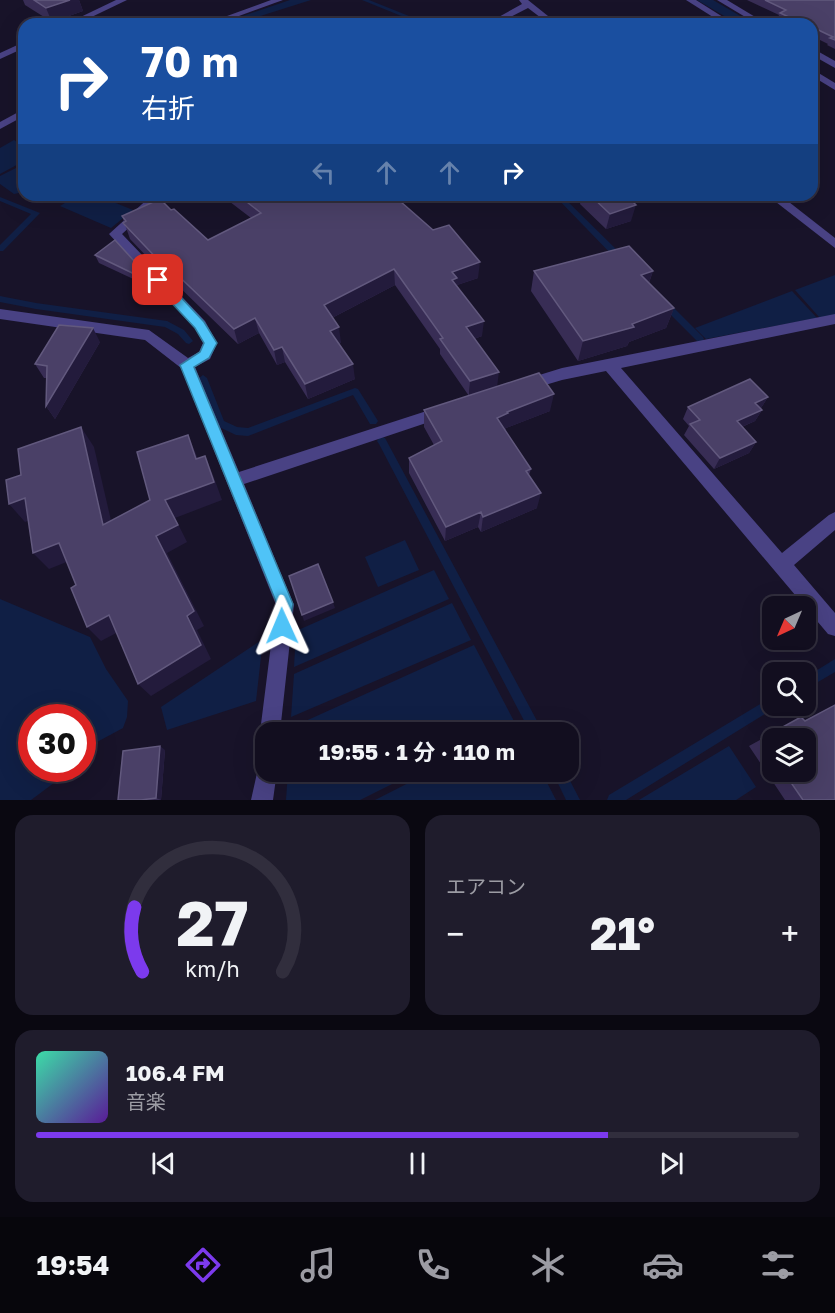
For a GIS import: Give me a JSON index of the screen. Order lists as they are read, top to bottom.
{
  "north": "bottom left",
  "page": {
    "turn": ["70 m", "右折"],
    "limit": "30",
    "trip": "19:55 · 1 分 · 110 m",
    "tile": "エアコン",
    "heat": ["−", "21°", "+"],
    "song": ["106.4 FM", "音楽"],
    "tabs": "19:54",
    "gauge": ["27", "km/h"]
  }
}
